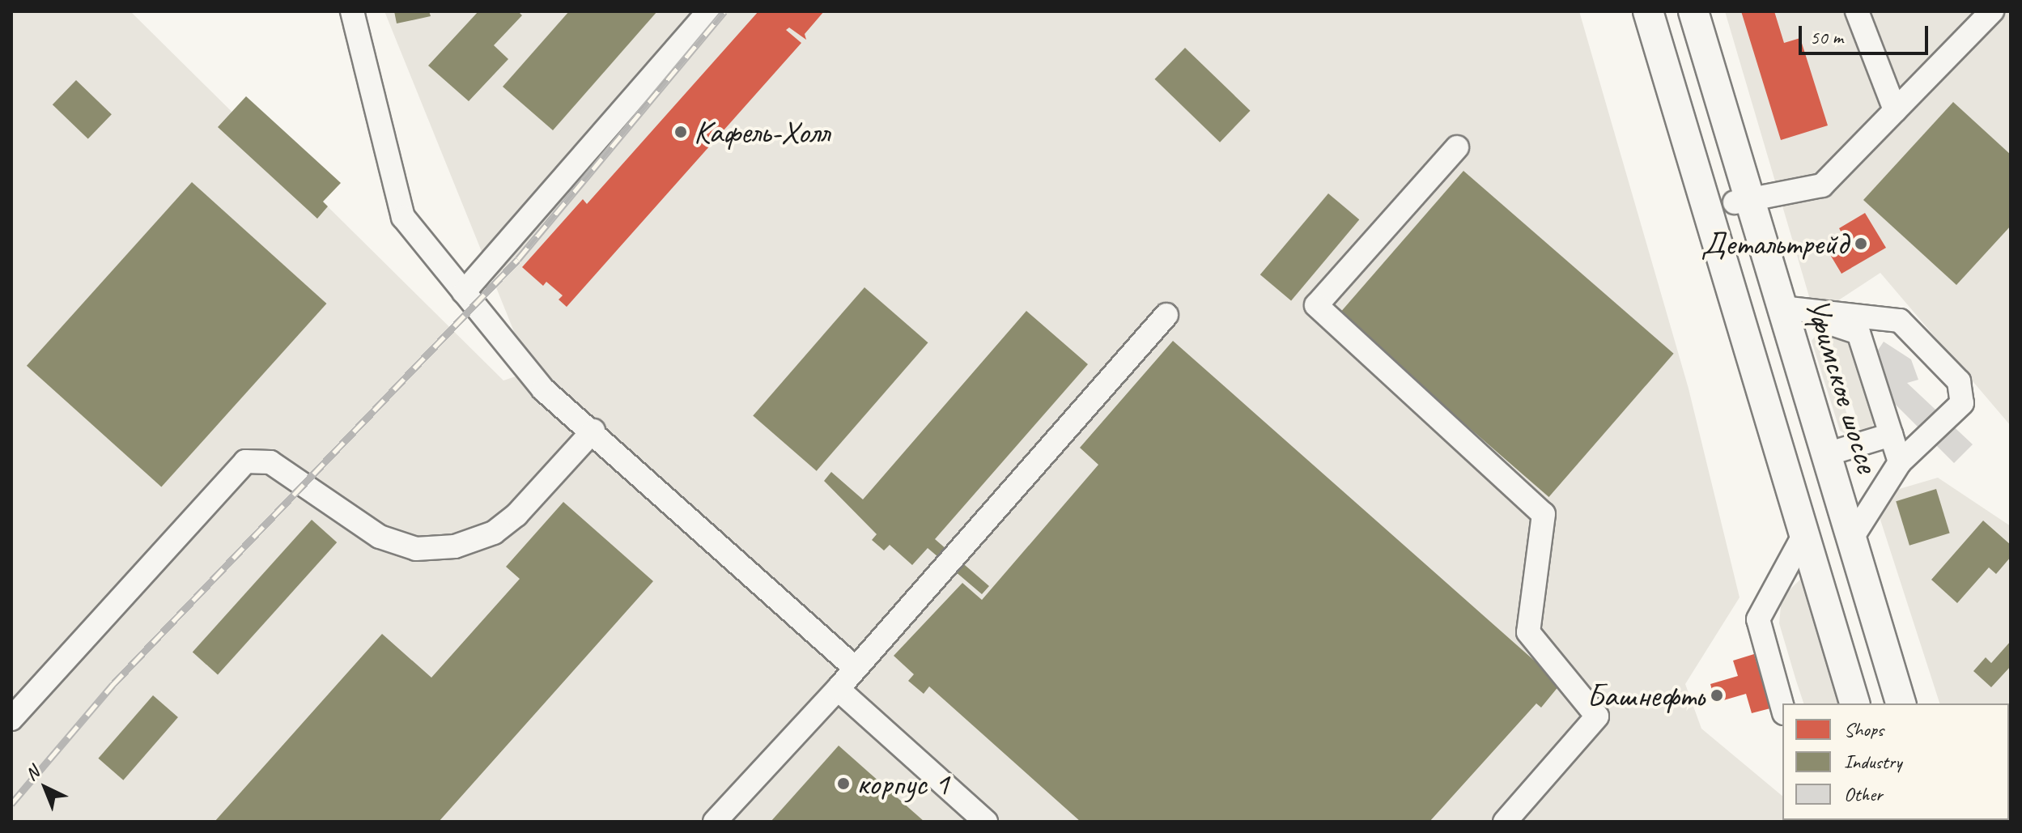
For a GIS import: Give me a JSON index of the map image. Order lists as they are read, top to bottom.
{
  "streets": {
    "main road": ["Уфимское шоссе"]
  },
  "places": [
    "Кафель-Холл",
    "Детальтрейд",
    "Башнефть",
    "корпус 1"
  ],
  "legend": ["Shops", "Industry", "Other"],
  "scale_bar": "50 m",
  "north": "top left"
}
